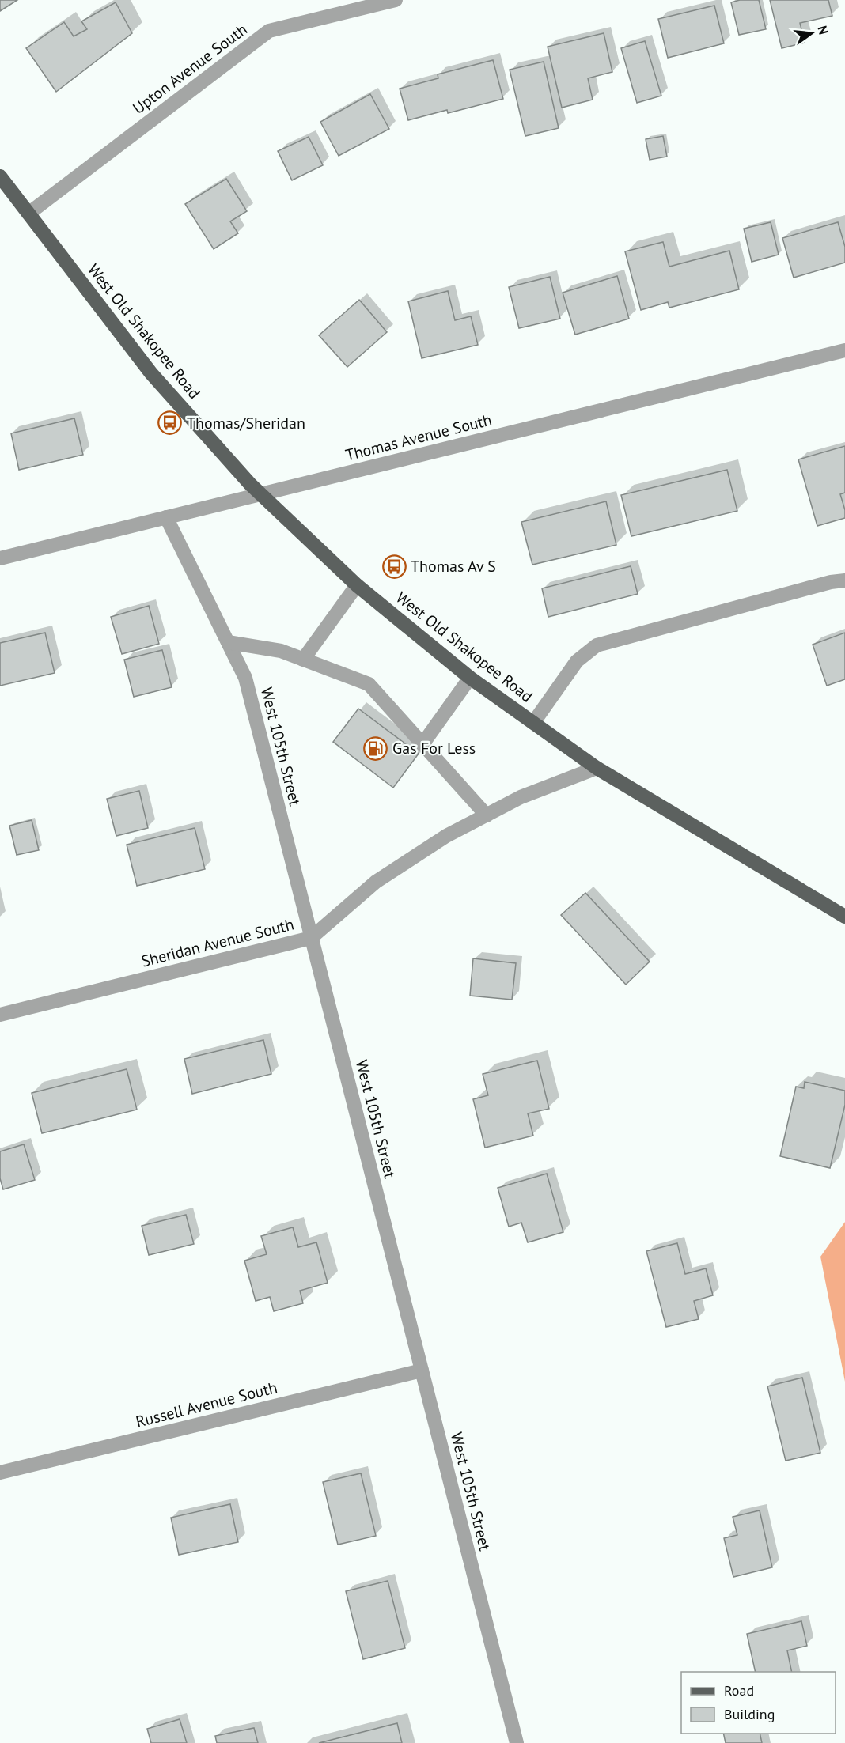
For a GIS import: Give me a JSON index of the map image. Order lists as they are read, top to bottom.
{
  "streets": {
    "main road": ["West Old Shakopee Road"],
    "street": [
      "Upton Avenue South",
      "Thomas Avenue South",
      "West 105th Street",
      "Sheridan Avenue South",
      "Russell Avenue South"
    ]
  },
  "crossings": [
    ["Upton Avenue South", "West Old Shakopee Road"],
    ["West Old Shakopee Road", "Thomas Avenue South"],
    ["West Old Shakopee Road", "Sheridan Avenue South"],
    ["Thomas Avenue South", "West 105th Street"],
    ["West 105th Street", "Sheridan Avenue South"],
    ["West 105th Street", "Russell Avenue South"]
  ],
  "places": {
    "bus stop": ["Thomas/Sheridan", "Thomas Av S"],
    "fuel station": ["Gas For Less"]
  },
  "legend": ["Road", "Building"],
  "north": "right"
}
